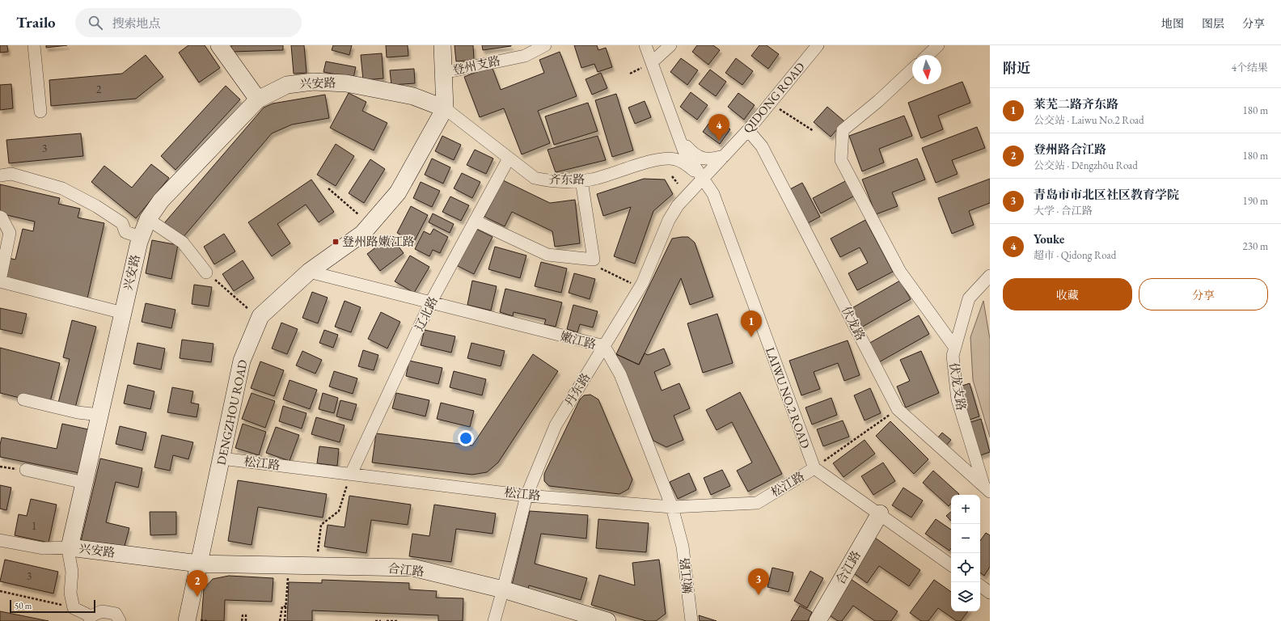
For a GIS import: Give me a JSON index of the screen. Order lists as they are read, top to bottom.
{
  "streets": {
    "street": [
      "登州支路",
      "兴安路",
      "QIDONG ROAD",
      "齐东路",
      "辽北路",
      "伏龙路",
      "嫩江路",
      "伏龙支路",
      "丹东路",
      "LAIWU NO.2 ROAD",
      "DENGZHOU ROAD",
      "松江路",
      "合江路"
    ]
  },
  "crossings": [
    ["兴安路", "齐东路"],
    ["兴安路", "DENGZHOU ROAD"],
    ["兴安路", "合江路"],
    ["QIDONG ROAD", "齐东路"],
    ["QIDONG ROAD", "伏龙路"],
    ["QIDONG ROAD", "丹东路"],
    ["QIDONG ROAD", "LAIWU NO.2 ROAD"],
    ["齐东路", "辽北路"],
    ["齐东路", "丹东路"],
    ["齐东路", "LAIWU NO.2 ROAD"],
    ["齐东路", "DENGZHOU ROAD"],
    ["辽北路", "嫩江路"],
    ["辽北路", "松江路"],
    ["伏龙路", "伏龙支路"],
    ["嫩江路", "丹东路"],
    ["嫩江路", "DENGZHOU ROAD"],
    ["嫩江路", "松江路"],
    ["丹东路", "LAIWU NO.2 ROAD"],
    ["丹东路", "松江路"],
    ["丹东路", "合江路"],
    ["LAIWU NO.2 ROAD", "松江路"],
    ["DENGZHOU ROAD", "松江路"],
    ["DENGZHOU ROAD", "合江路"]
  ],
  "places": {
    "transit": ["登州路嫩江路"]
  },
  "house_numbers": [
    "2",
    "3",
    "1",
    "3"
  ],
  "scale_bar": "50 m",
  "north": "bottom",
  "page": {
    "header": "Trailo",
    "search": "搜索地点",
    "nav": ["地图", "图层", "分享"],
    "heading": ["附近", "4个结果"],
    "list": [
      {
        "mark": "1",
        "name": "莱芜二路齐东路",
        "note": "公交站 · Laiwu No.2 Road",
        "value": "180 m"
      },
      {
        "mark": "2",
        "name": "登州路合江路",
        "note": "公交站 · Dēngzhōu Road",
        "value": "180 m"
      },
      {
        "mark": "3",
        "name": "青岛市市北区社区教育学院",
        "note": "大学 · 合江路",
        "value": "190 m"
      },
      {
        "mark": "4",
        "name": "Youke",
        "note": "超市 · Qidong Road",
        "value": "230 m"
      }
    ],
    "pins": [
      "4",
      "1",
      "3",
      "2"
    ],
    "buttons": ["收藏", "分享"],
    "map_buttons": ["+", "−"],
    "scale": "50 m"
  }
}
